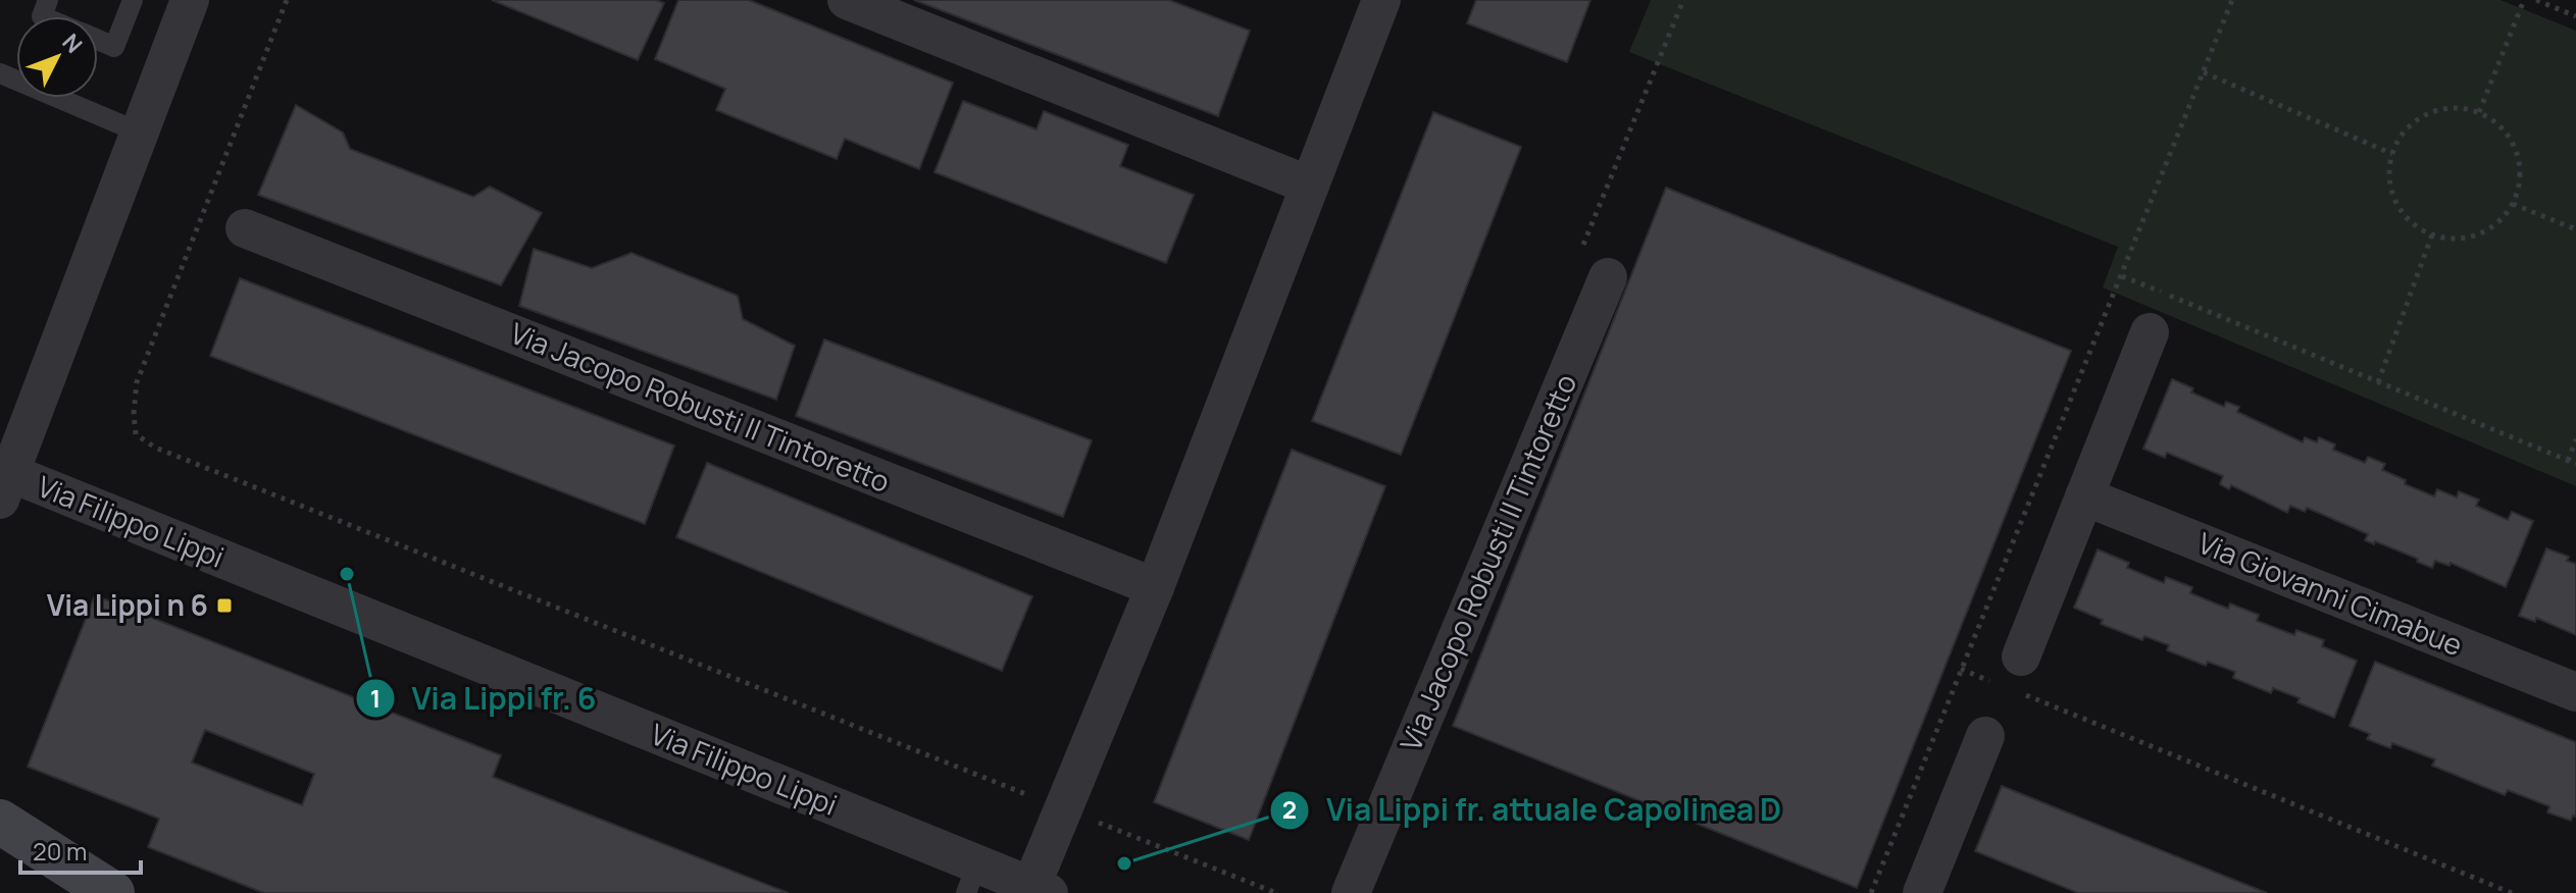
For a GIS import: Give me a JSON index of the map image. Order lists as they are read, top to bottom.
{
  "streets": {
    "street": ["Via Jacopo Robusti Il Tintoretto", "Via Filippo Lippi", "Via Giovanni Cimabue"]
  },
  "places": {
    "other": ["Via Lippi fr. 6", "Via Lippi fr. attuale Capolinea D"],
    "transit": ["Via Lippi n 6"]
  },
  "scale_bar": "20 m",
  "north": "top right"
}
